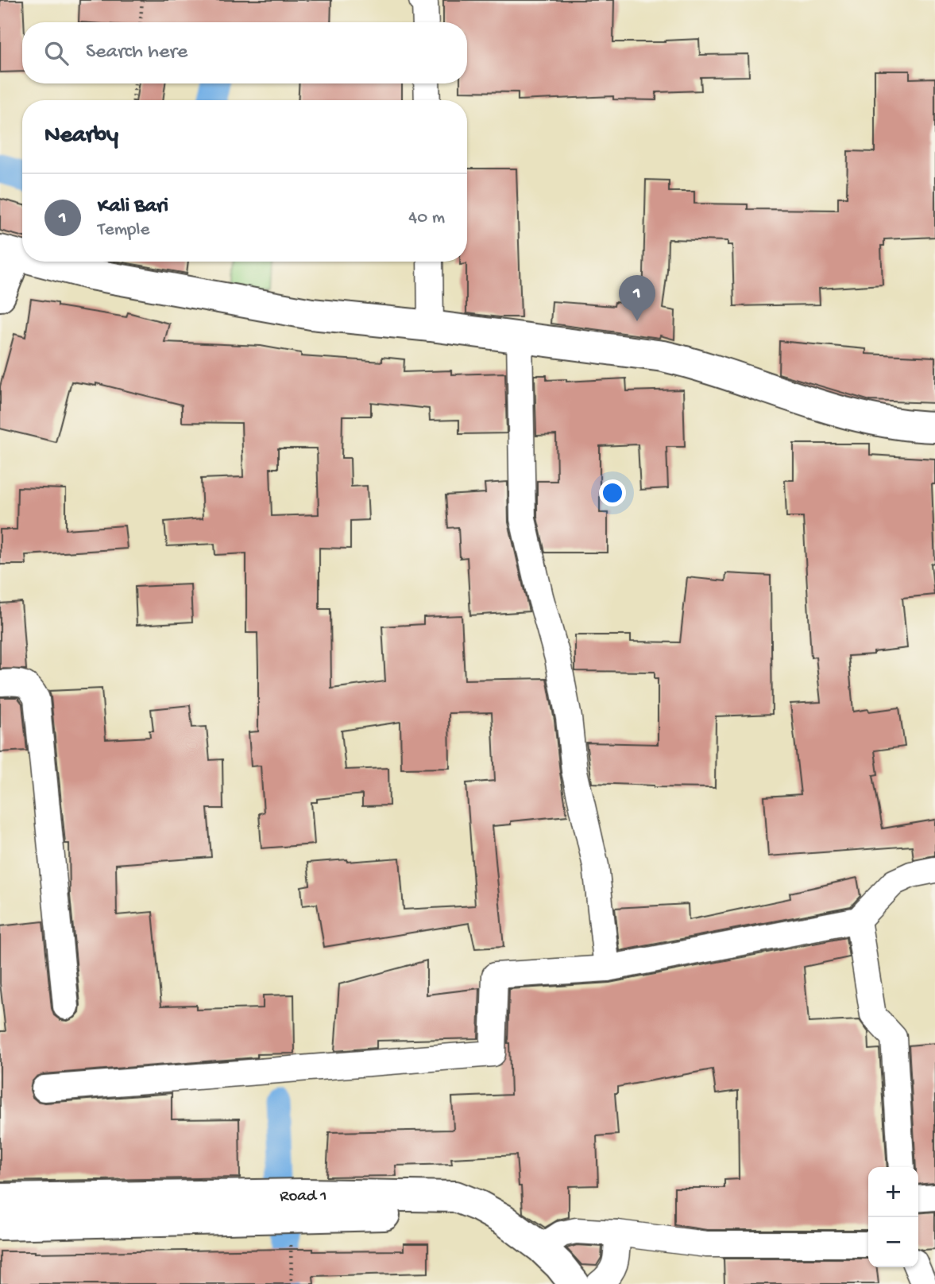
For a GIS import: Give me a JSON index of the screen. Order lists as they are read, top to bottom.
{
  "streets": {
    "street": ["Road 1"]
  },
  "page": {
    "search": "Search here",
    "heading": "Nearby",
    "list": [
      {
        "mark": "1",
        "name": "Kali Bari",
        "note": "Temple",
        "value": "40 m"
      }
    ],
    "pins": "1",
    "map_buttons": ["+", "−"]
  }
}
